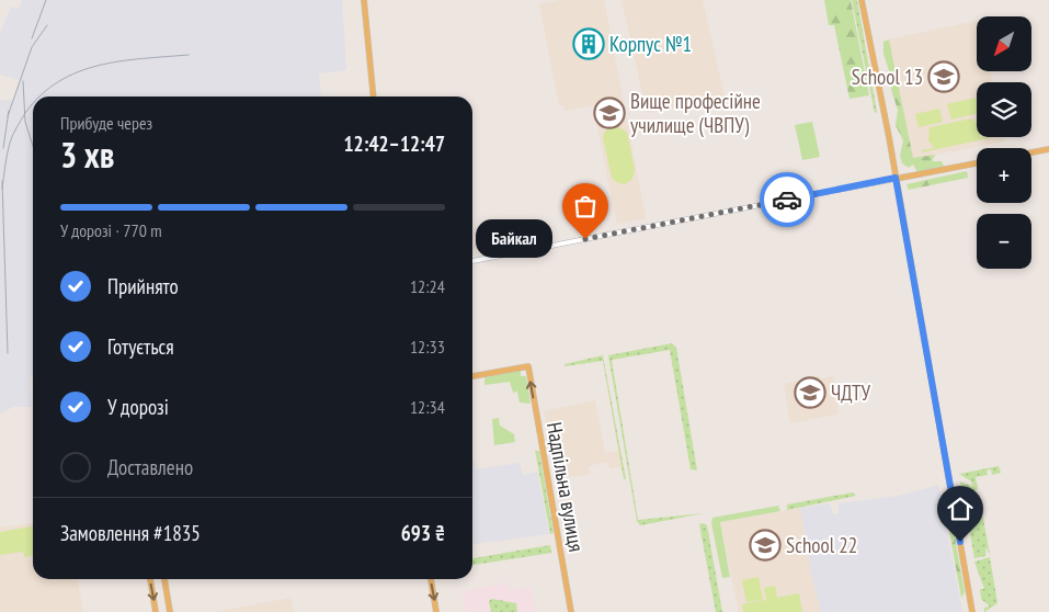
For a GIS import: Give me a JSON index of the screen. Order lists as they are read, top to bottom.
{
  "streets": {
    "main road": ["Надпільна вулиця"]
  },
  "one_way": ["Надпільна вулиця"],
  "places": {
    "building": ["Корпус №1"],
    "school or university": [
      "School 13",
      "Вище професійне училище (ЧВПУ)",
      "ЧДТУ",
      "School 22"
    ],
    "other": ["Байкал"]
  },
  "north": "bottom left",
  "page": {
    "map_buttons": ["+", "−"],
    "heading": ["3 хв", "Прибуде через", "12:42–12:47"],
    "panel": ["Замовлення #1835", "693 ₴"],
    "bar": "У дорозі · 770 m",
    "bubble": "Байкал",
    "list": [
      ["Прийнято", "12:24"],
      ["Готується", "12:33"],
      ["У дорозі", "12:34"],
      "Доставлено"
    ]
  }
}
